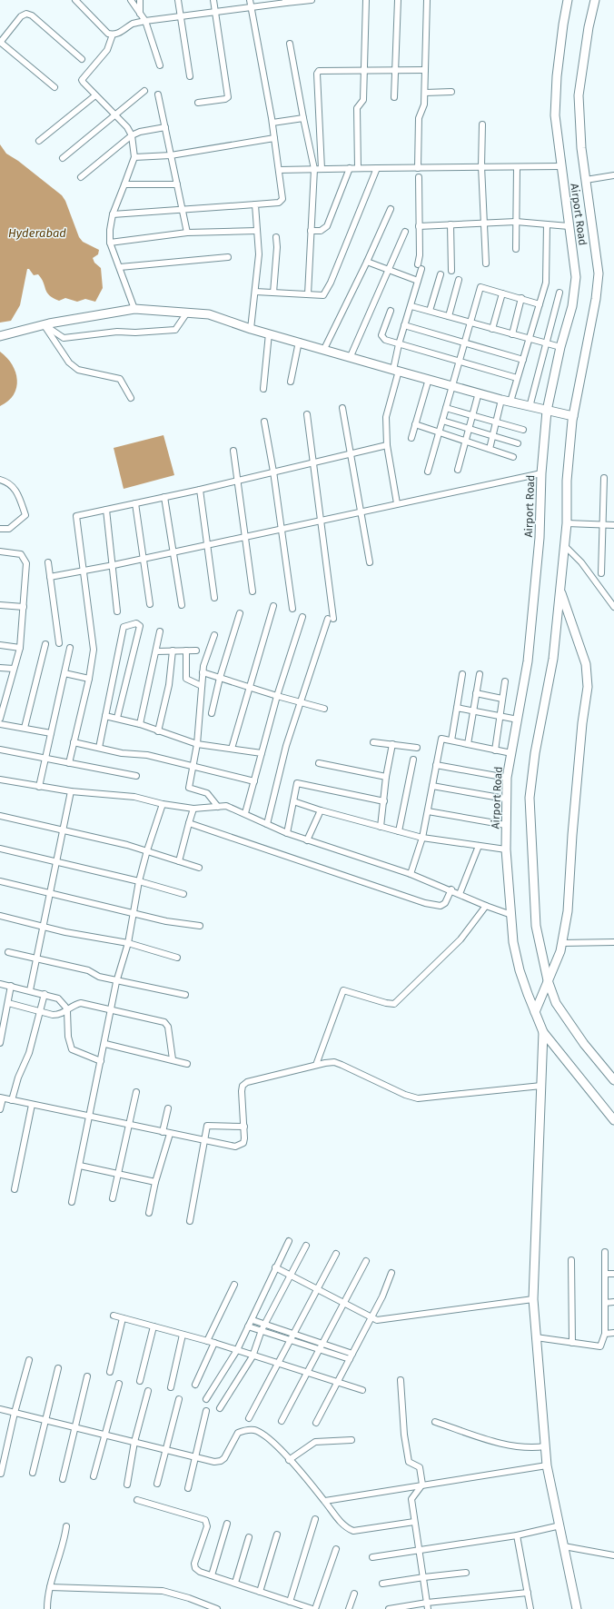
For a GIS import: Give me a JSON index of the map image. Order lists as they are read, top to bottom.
{
  "streets": {
    "main road": ["Airport Road"]
  },
  "water": ["Hyderabad"]
}
